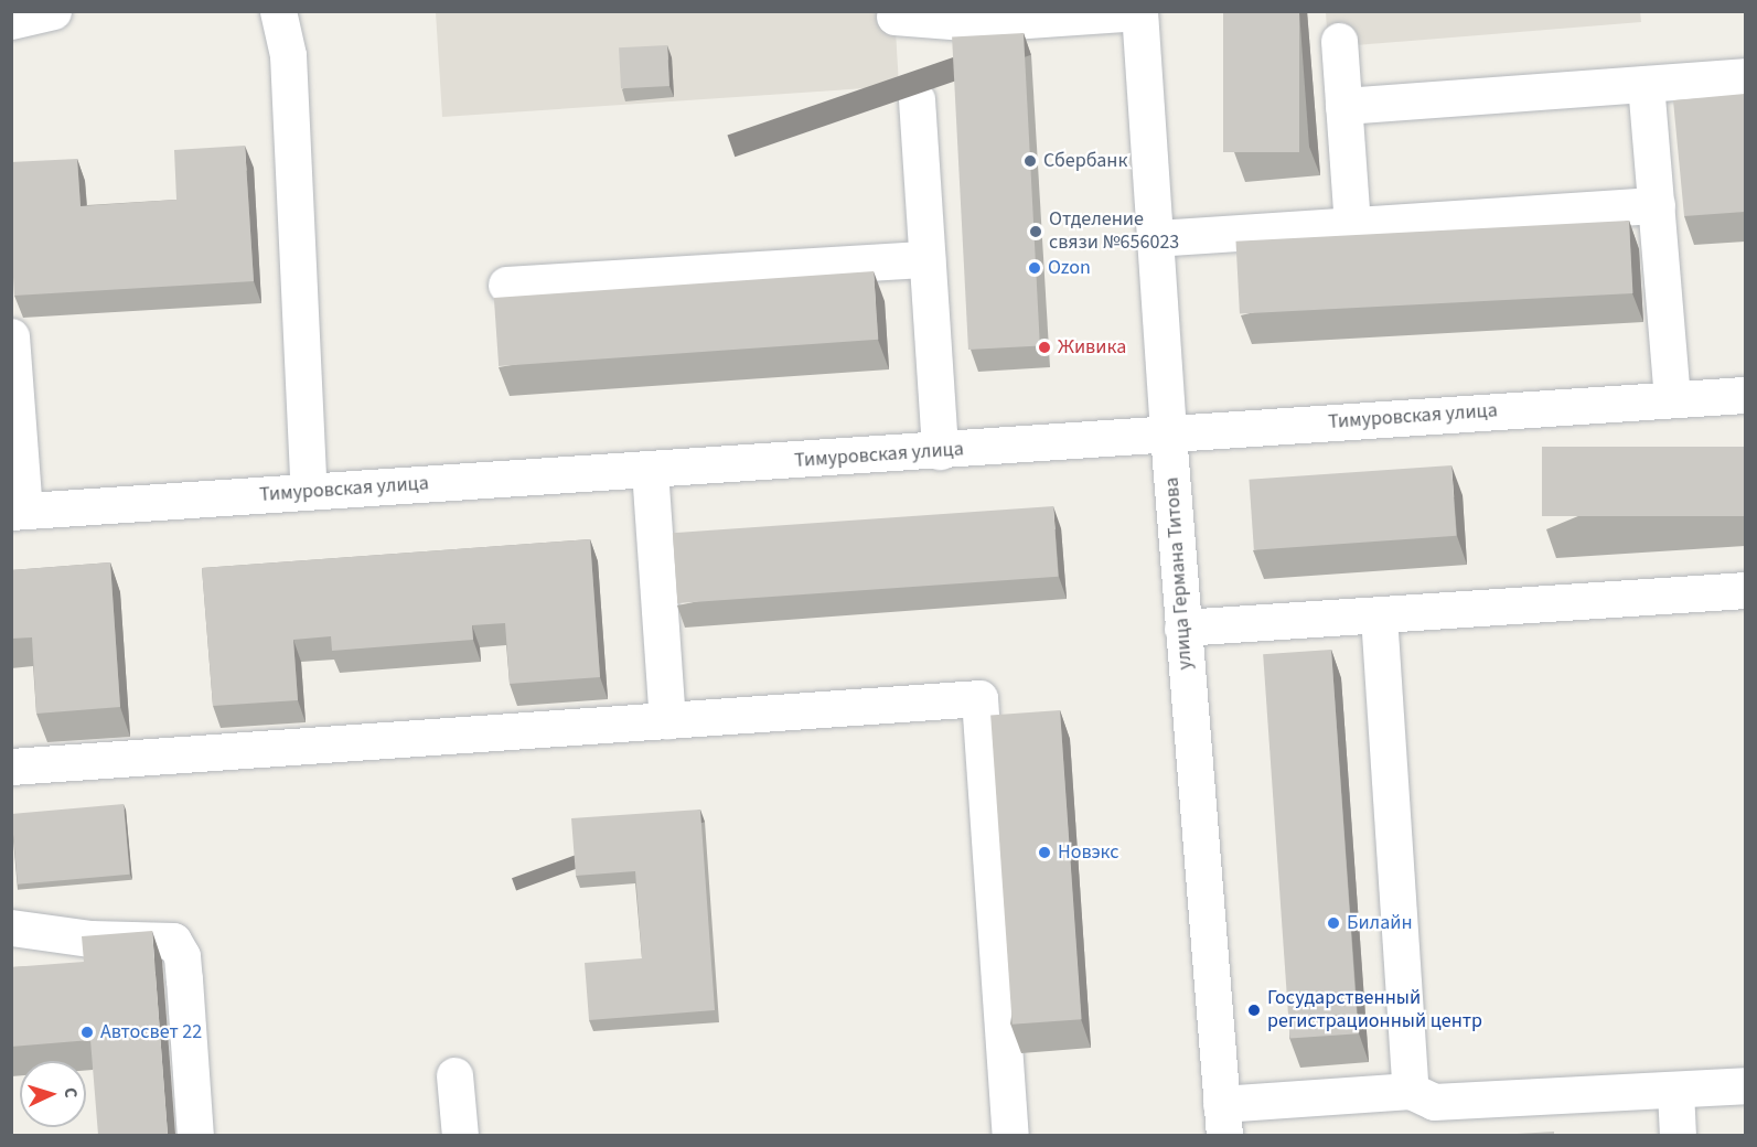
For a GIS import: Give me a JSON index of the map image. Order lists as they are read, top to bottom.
{
  "streets": {
    "street": ["Тимуровская улица", "улица Германа Титова"]
  },
  "crossings": [
    ["Тимуровская улица", "улица Германа Титова"]
  ],
  "places": [
    "Сбербанк",
    "Отделение связи №656023",
    "Ozon",
    "Живика",
    "Новэкс",
    "Билайн",
    "Государственный регистрационный центр",
    "Автосвет 22"
  ],
  "north": "right"
}
